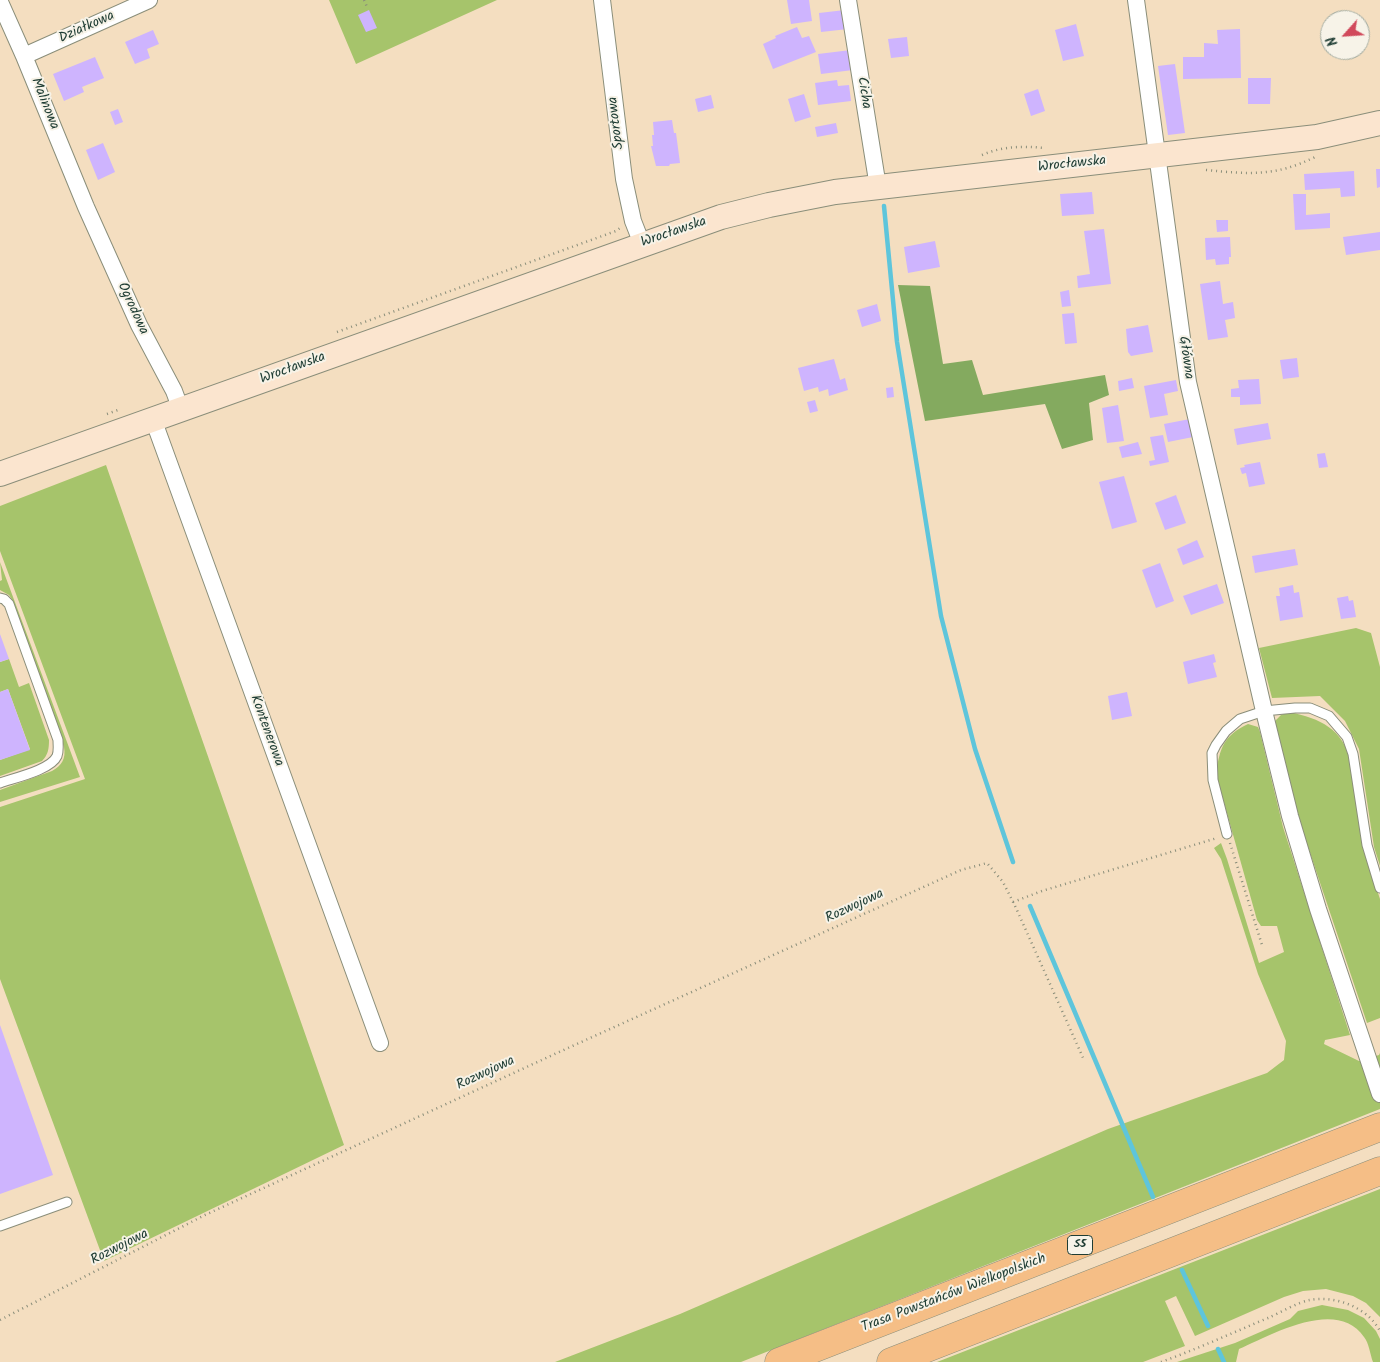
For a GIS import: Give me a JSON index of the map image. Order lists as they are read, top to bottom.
{
  "streets": {
    "highway": ["S5", "Trasa Powstańców Wielkopolskich"],
    "main road": ["Wrocławska"],
    "street": [
      "Działkowa",
      "Cicha",
      "Malinowa",
      "Sportowa",
      "Ogrodowa",
      "Główna",
      "Kontenerowa"
    ],
    "path": ["Rozwojowa"]
  },
  "crossings": [
    ["Działkowa", "Malinowa"],
    ["Cicha", "Wrocławska"],
    ["Malinowa", "Ogrodowa"],
    ["Sportowa", "Wrocławska"],
    ["Wrocławska", "Ogrodowa"],
    ["Wrocławska", "Główna"],
    ["Wrocławska", "Kontenerowa"]
  ],
  "north": "bottom left"
}
